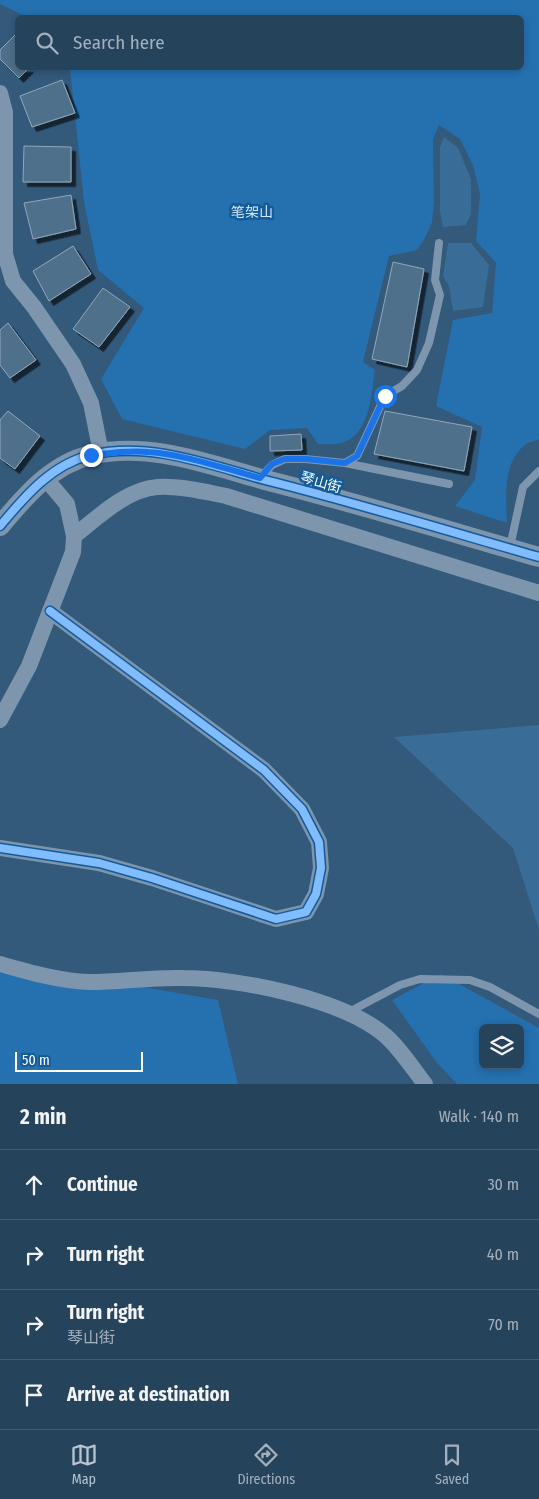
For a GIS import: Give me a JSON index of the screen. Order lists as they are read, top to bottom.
{
  "streets": {
    "street": ["琴山街"]
  },
  "parks": ["笔架山"],
  "scale_bar": "50 m",
  "page": {
    "search": "Search here",
    "scale": "50 m",
    "heading": ["2 min", "Walk · 140 m"],
    "list": [
      ["Continue", "30 m"],
      ["Turn right", "40 m"],
      ["Turn right", "琴山街", "70 m"],
      "Arrive at destination"
    ],
    "nav": ["Map", "Directions", "Saved"]
  }
}
